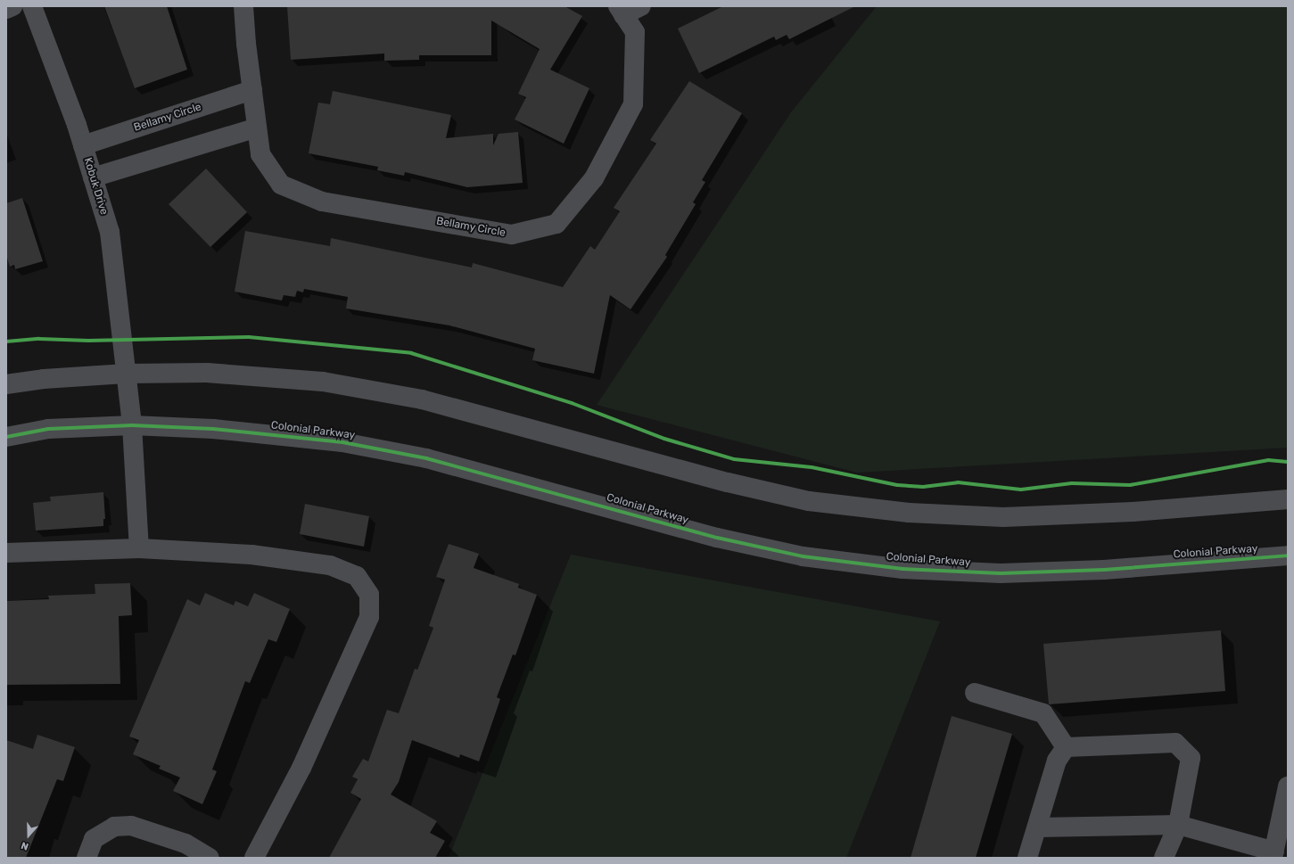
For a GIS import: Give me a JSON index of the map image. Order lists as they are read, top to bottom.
{
  "streets": {
    "street": ["Bellamy Circle", "Kobuk Drive", "Colonial Parkway"]
  },
  "crossings": [
    ["Bellamy Circle", "Kobuk Drive"],
    ["Kobuk Drive", "Colonial Parkway"]
  ],
  "north": "bottom"
}
